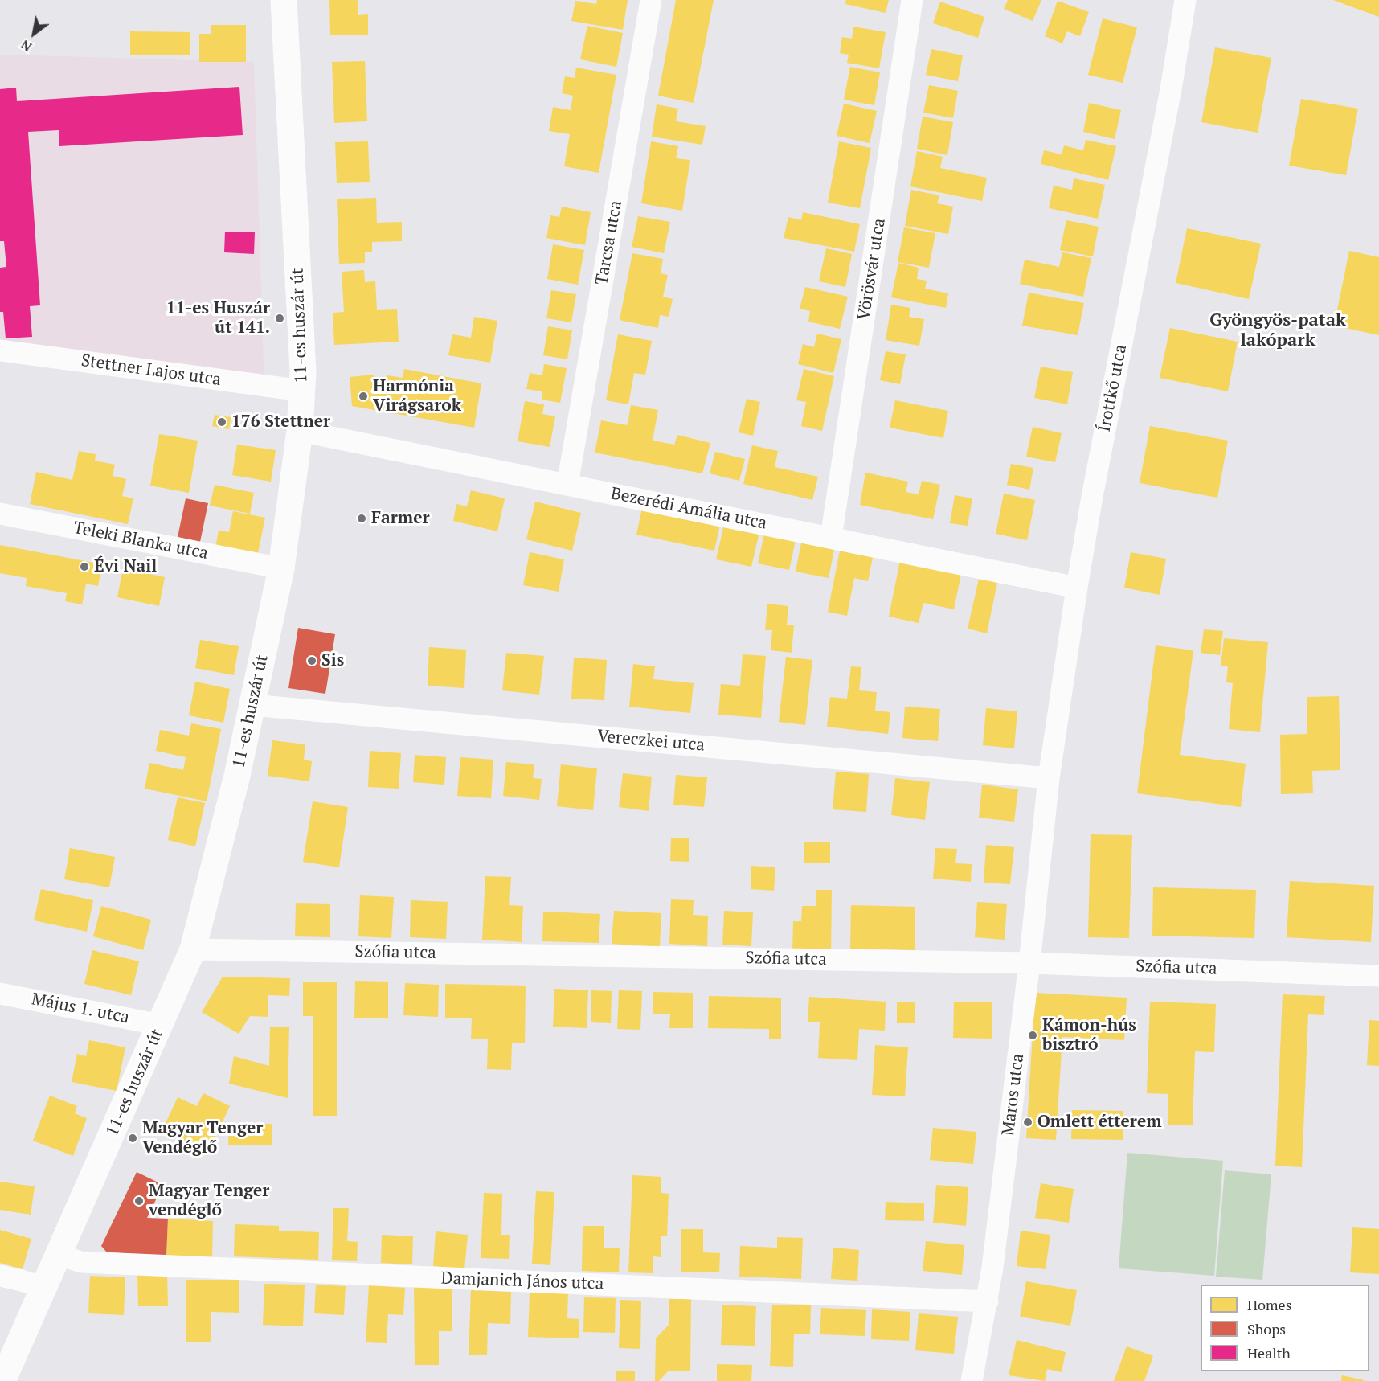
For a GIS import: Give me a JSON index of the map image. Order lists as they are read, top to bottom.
{
  "streets": {
    "main road": ["11-es huszár út"],
    "street": [
      "Tarcsa utca",
      "Vörösvár utca",
      "Stettner Lajos utca",
      "Írottkő utca",
      "Bezerédi Amália utca",
      "Teleki Blanka utca",
      "Vereczkei utca",
      "Szófia utca",
      "Május 1. utca",
      "Maros utca",
      "Damjanich János utca"
    ]
  },
  "crossings": [
    ["Tarcsa utca", "Bezerédi Amália utca"],
    ["Vörösvár utca", "Bezerédi Amália utca"],
    ["11-es huszár út", "Stettner Lajos utca"],
    ["11-es huszár út", "Bezerédi Amália utca"],
    ["11-es huszár út", "Teleki Blanka utca"],
    ["11-es huszár út", "Vereczkei utca"],
    ["11-es huszár út", "Szófia utca"],
    ["11-es huszár út", "Május 1. utca"],
    ["11-es huszár út", "Damjanich János utca"],
    ["Írottkő utca", "Bezerédi Amália utca"],
    ["Írottkő utca", "Vereczkei utca"],
    ["Írottkő utca", "Maros utca"],
    ["Vereczkei utca", "Maros utca"],
    ["Szófia utca", "Maros utca"],
    ["Maros utca", "Damjanich János utca"]
  ],
  "districts": ["Gyöngyös-patak lakópark"],
  "places": [
    "11-es Huszár út 141.",
    "Harmónia Virágsarok",
    "176 Stettner",
    "Farmer",
    "Évi Nail",
    "Sis",
    "Kámon-hús bisztró",
    "Omlett étterem",
    "Magyar Tenger Vendéglő",
    "Magyar Tenger vendéglő"
  ],
  "legend": ["Homes", "Shops", "Health"],
  "north": "bottom left"
}
